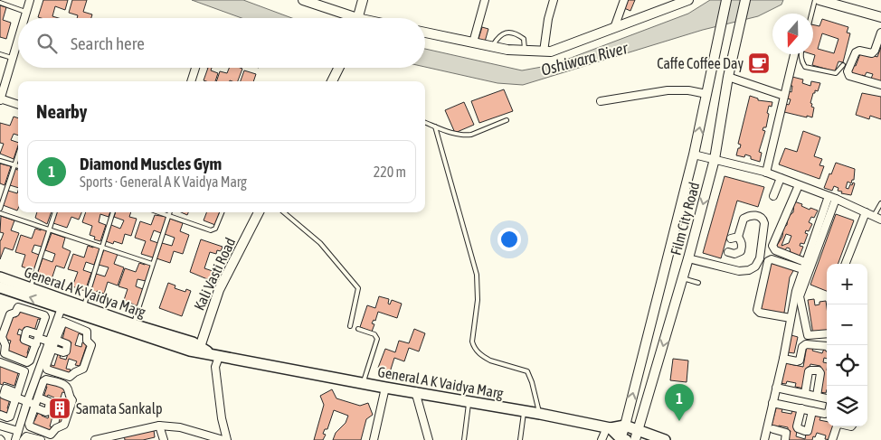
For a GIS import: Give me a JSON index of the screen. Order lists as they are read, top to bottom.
{
  "streets": {
    "main road": ["General A K Vaidya Marg"],
    "street": ["Film City Road", "Kali Vasti Road"]
  },
  "crossings": [
    ["Film City Road", "General A K Vaidya Marg"],
    ["Kali Vasti Road", "General A K Vaidya Marg"]
  ],
  "water": ["Oshiwara River"],
  "places": {
    "cafe": ["Caffe Coffee Day"],
    "building": ["Samata Sankalp"]
  },
  "north": "bottom",
  "page": {
    "search": "Search here",
    "heading": "Nearby",
    "list": [
      {
        "mark": "1",
        "name": "Diamond Muscles Gym",
        "note": "Sports · General A K Vaidya Marg",
        "value": "220 m"
      }
    ],
    "map_buttons": ["+", "−"],
    "pins": "1"
  }
}
